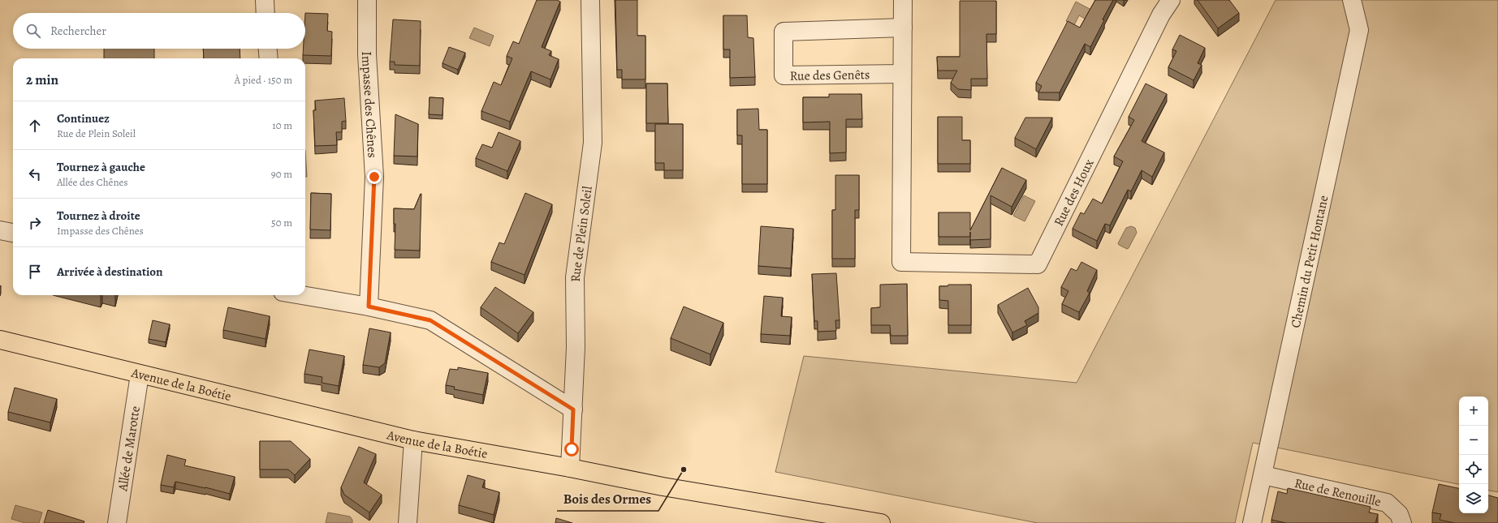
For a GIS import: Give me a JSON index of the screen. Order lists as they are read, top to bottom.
{
  "streets": {
    "main road": ["Avenue de la Boétie"],
    "street": [
      "Rue des Genêts",
      "Impasse des Chênes",
      "Rue des Houx",
      "Rue de Plein Soleil",
      "Chemin du Petit Hontane",
      "Allée de Marotte",
      "Rue de Renouille"
    ]
  },
  "crossings": [
    ["Rue des Genêts", "Rue des Houx"],
    ["Rue de Plein Soleil", "Avenue de la Boétie"],
    ["Chemin du Petit Hontane", "Rue de Renouille"],
    ["Avenue de la Boétie", "Allée de Marotte"]
  ],
  "places": ["Bois des Ormes"],
  "page": {
    "search": "Rechercher",
    "heading": ["2 min", "À pied · 150 m"],
    "list": [
      ["Continuez", "Rue de Plein Soleil", "10 m"],
      ["Tournez à gauche", "Allée des Chênes", "90 m"],
      ["Tournez à droite", "Impasse des Chênes", "50 m"],
      "Arrivée à destination"
    ],
    "map_buttons": ["+", "−"]
  }
}
